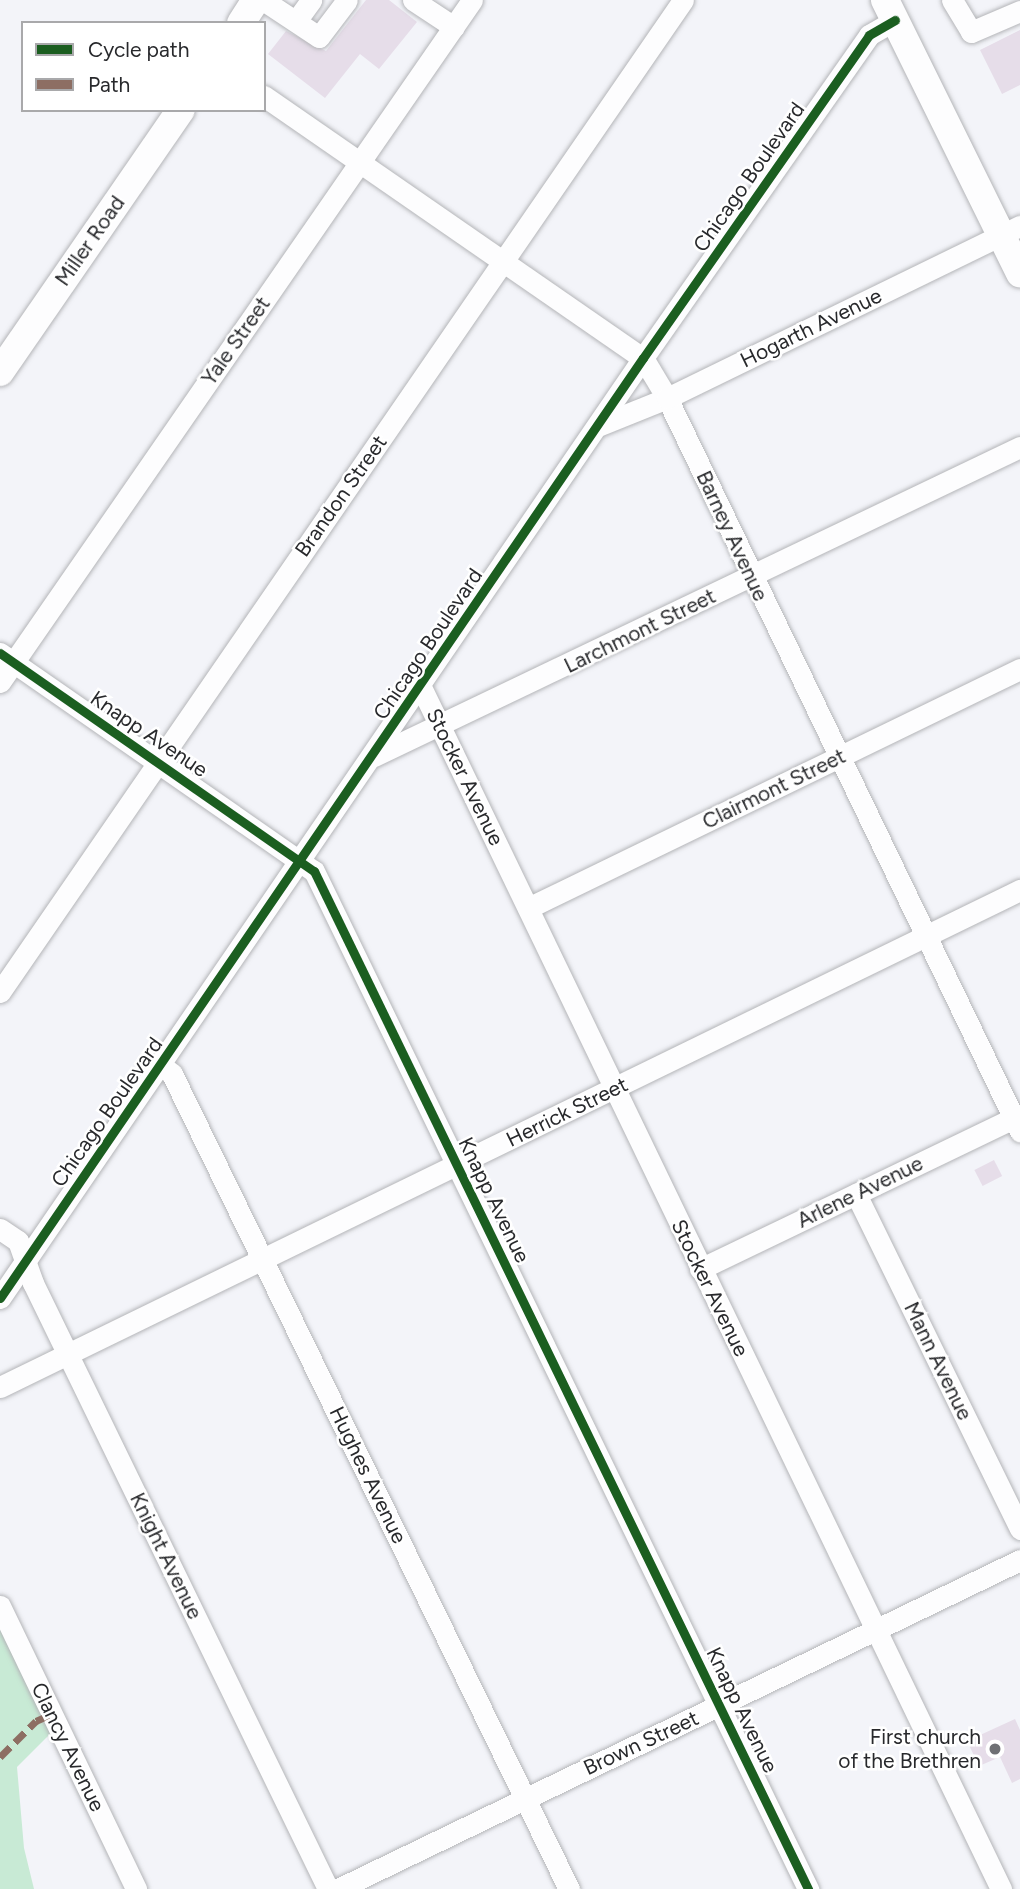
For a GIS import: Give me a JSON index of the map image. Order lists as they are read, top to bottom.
{
  "streets": {
    "main road": ["Miller Road"],
    "street": [
      "Chicago Boulevard",
      "Hogarth Avenue",
      "Yale Street",
      "Brandon Street",
      "Barney Avenue",
      "Larchmont Street",
      "Knapp Avenue",
      "Stocker Avenue",
      "Clairmont Street",
      "Herrick Street",
      "Arlene Avenue",
      "Mann Avenue",
      "Hughes Avenue",
      "Knight Avenue",
      "Brown Street",
      "Clancy Avenue"
    ]
  },
  "crossings": [
    ["Chicago Boulevard", "Hogarth Avenue"],
    ["Chicago Boulevard", "Barney Avenue"],
    ["Chicago Boulevard", "Larchmont Street"],
    ["Chicago Boulevard", "Knapp Avenue"],
    ["Chicago Boulevard", "Stocker Avenue"],
    ["Chicago Boulevard", "Hughes Avenue"],
    ["Chicago Boulevard", "Knight Avenue"],
    ["Hogarth Avenue", "Barney Avenue"],
    ["Yale Street", "Barney Avenue"],
    ["Yale Street", "Knapp Avenue"],
    ["Brandon Street", "Barney Avenue"],
    ["Brandon Street", "Knapp Avenue"],
    ["Barney Avenue", "Larchmont Street"],
    ["Barney Avenue", "Clairmont Street"],
    ["Barney Avenue", "Herrick Street"],
    ["Barney Avenue", "Arlene Avenue"],
    ["Larchmont Street", "Stocker Avenue"],
    ["Knapp Avenue", "Herrick Street"],
    ["Knapp Avenue", "Brown Street"],
    ["Stocker Avenue", "Clairmont Street"],
    ["Stocker Avenue", "Herrick Street"],
    ["Stocker Avenue", "Arlene Avenue"],
    ["Stocker Avenue", "Brown Street"],
    ["Herrick Street", "Hughes Avenue"],
    ["Herrick Street", "Knight Avenue"],
    ["Arlene Avenue", "Mann Avenue"],
    ["Hughes Avenue", "Brown Street"]
  ],
  "places": ["First church of the Brethren"],
  "legend": ["Cycle path", "Path"]
}
